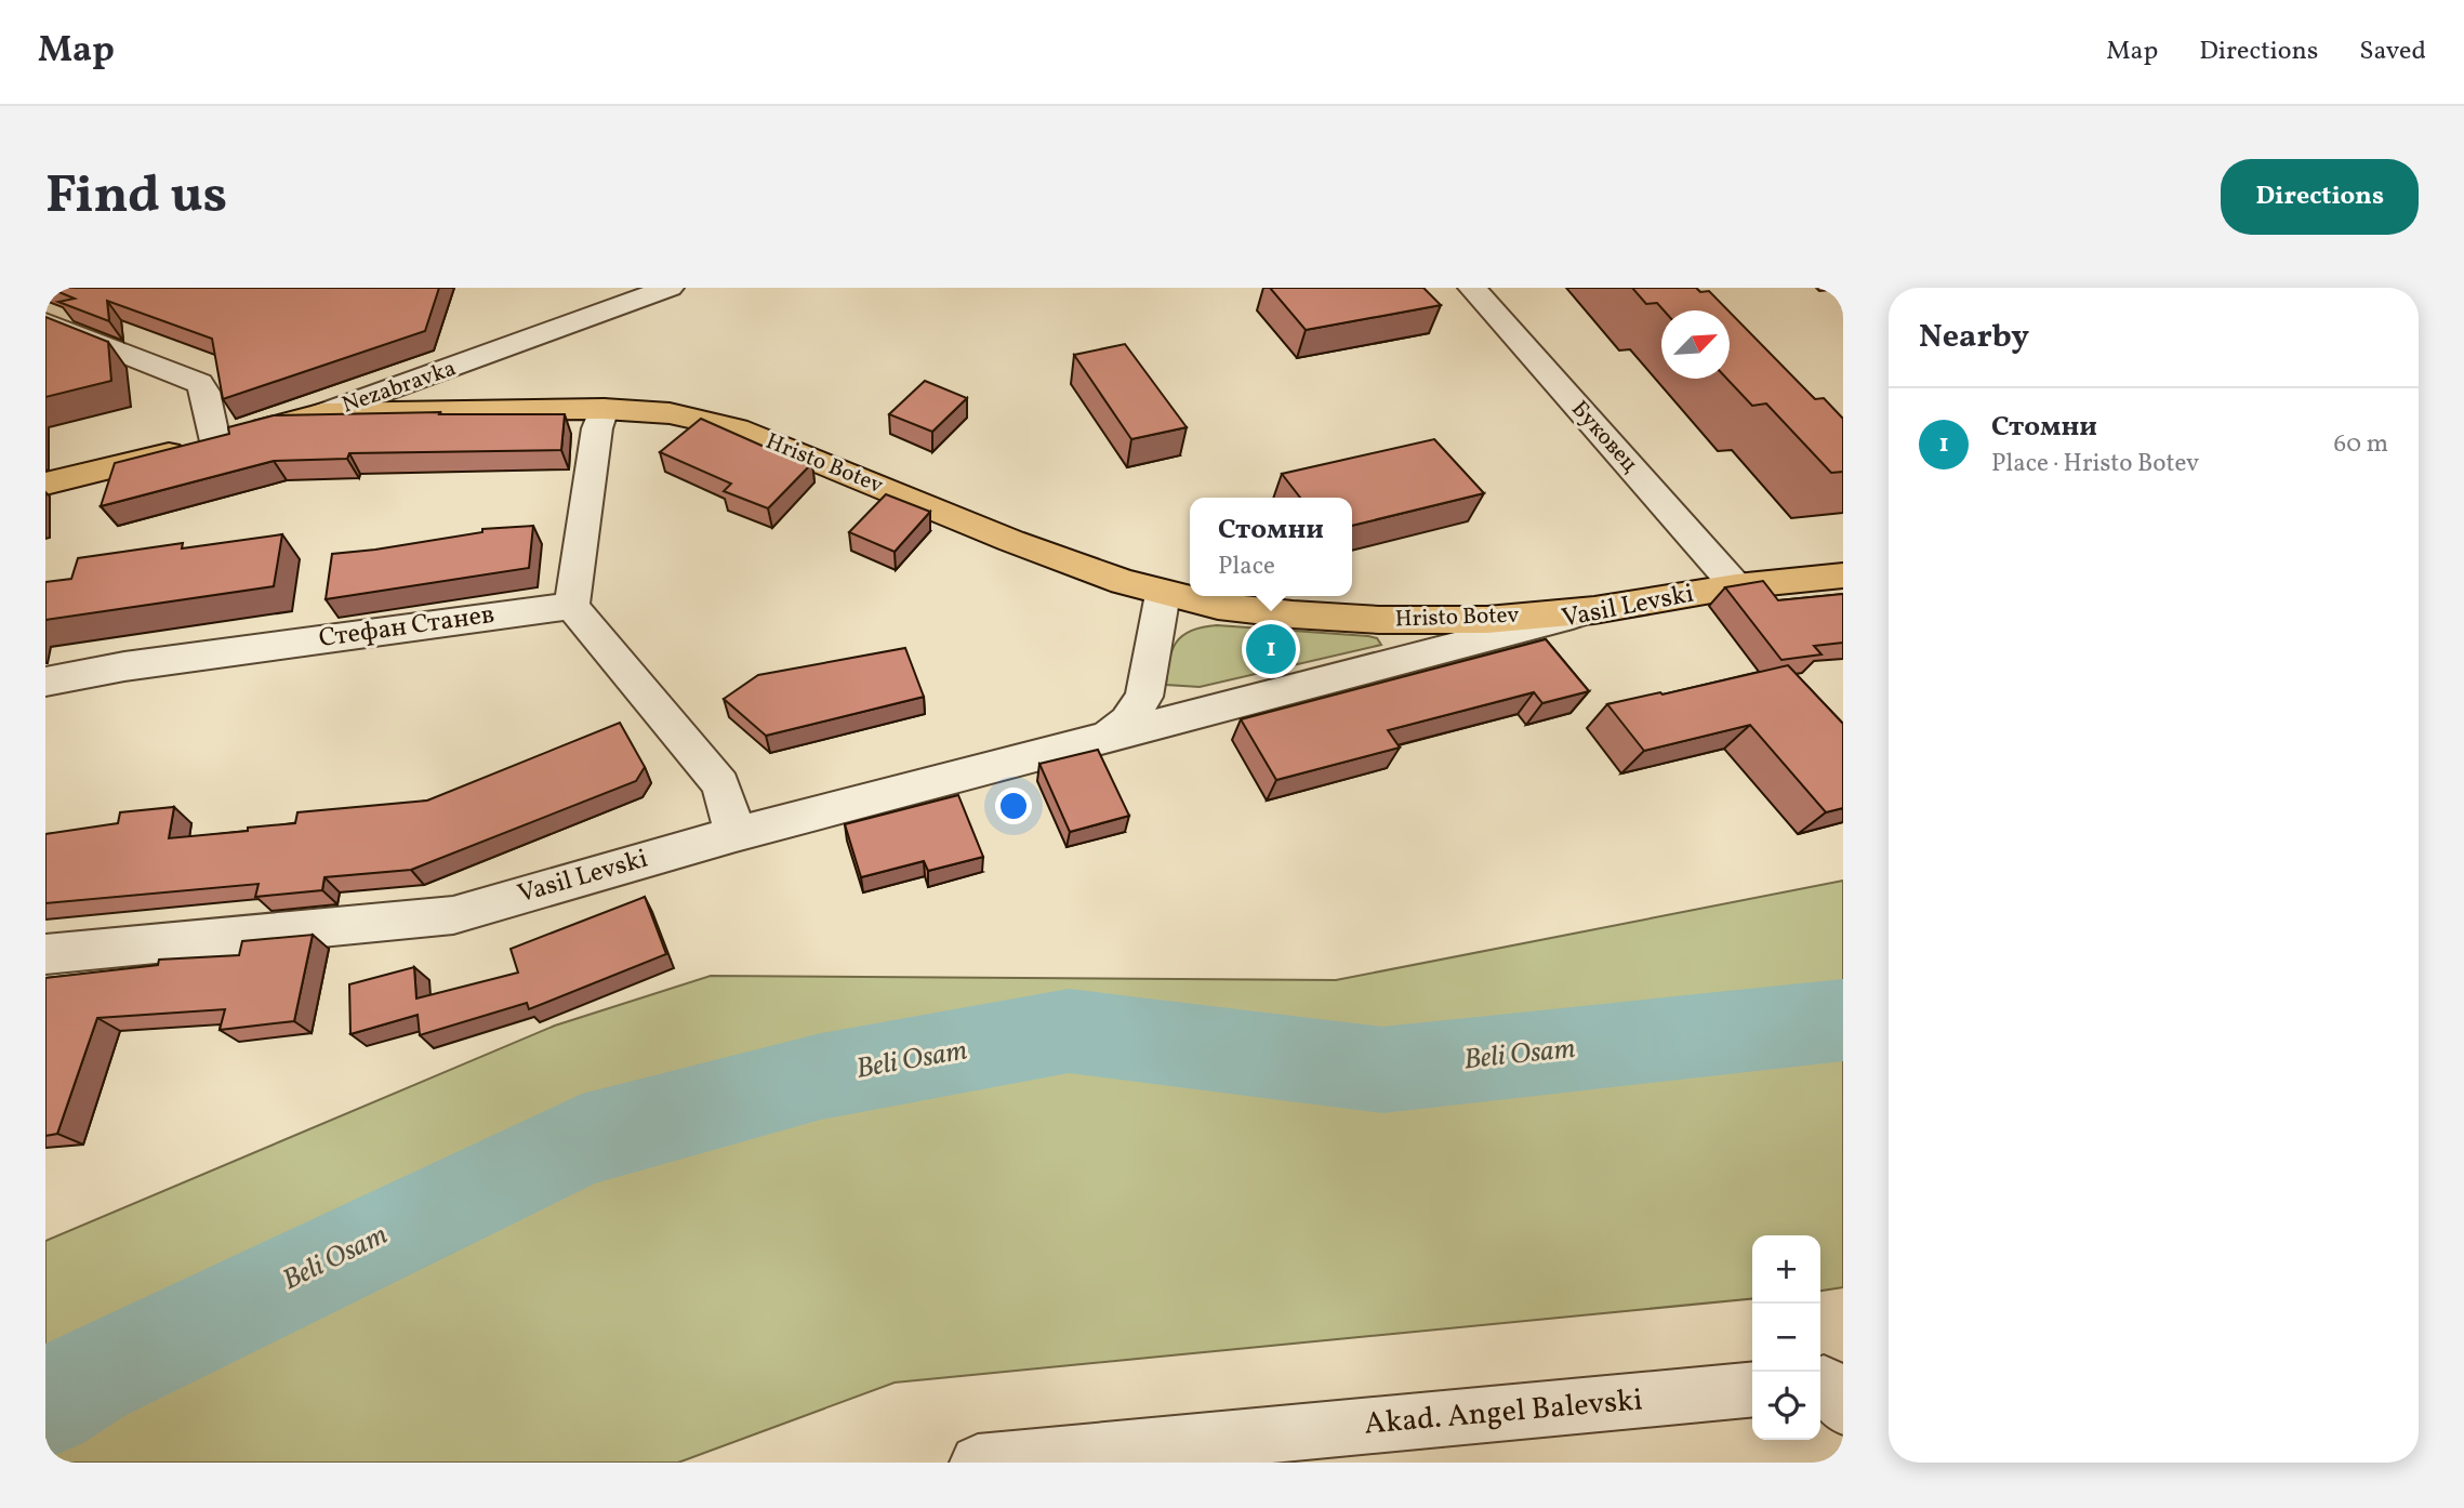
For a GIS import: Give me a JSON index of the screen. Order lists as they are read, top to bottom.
{
  "streets": {
    "main road": ["Hristo Botev", "Vasil Levski"],
    "street": [
      "Nezabravka",
      "Буковец",
      "Стефан Станев",
      "Akad. Angel Balevski"
    ]
  },
  "crossings": [
    ["Nezabravka", "Hristo Botev"],
    ["Буковец", "Vasil Levski"],
    ["Hristo Botev", "Vasil Levski"]
  ],
  "water": ["Beli Osam"],
  "north": "top right",
  "page": {
    "header": "Map",
    "nav": ["Map", "Directions", "Saved"],
    "buttons": "Directions",
    "title": "Find us",
    "heading": "Nearby",
    "list": [
      {
        "mark": "1",
        "name": "Стомни",
        "note": "Place · Hristo Botev",
        "value": "60 m"
      }
    ],
    "popup": ["Стомни", "Place"],
    "pins": "1",
    "map_buttons": ["+", "−"]
  }
}
